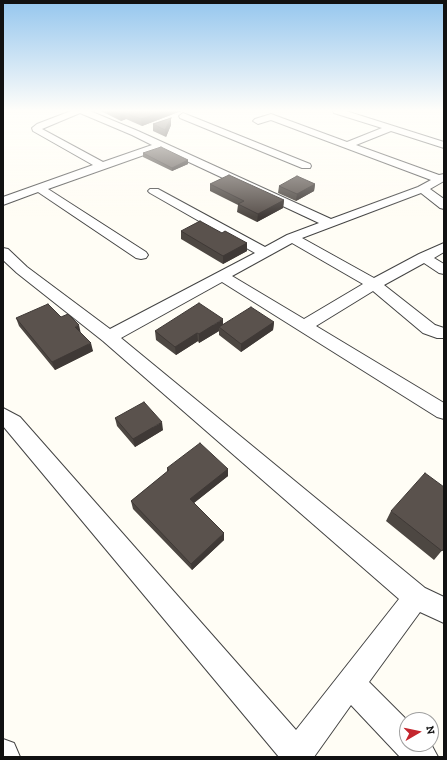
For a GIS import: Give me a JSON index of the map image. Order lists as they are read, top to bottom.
{
  "north": "right"
}
